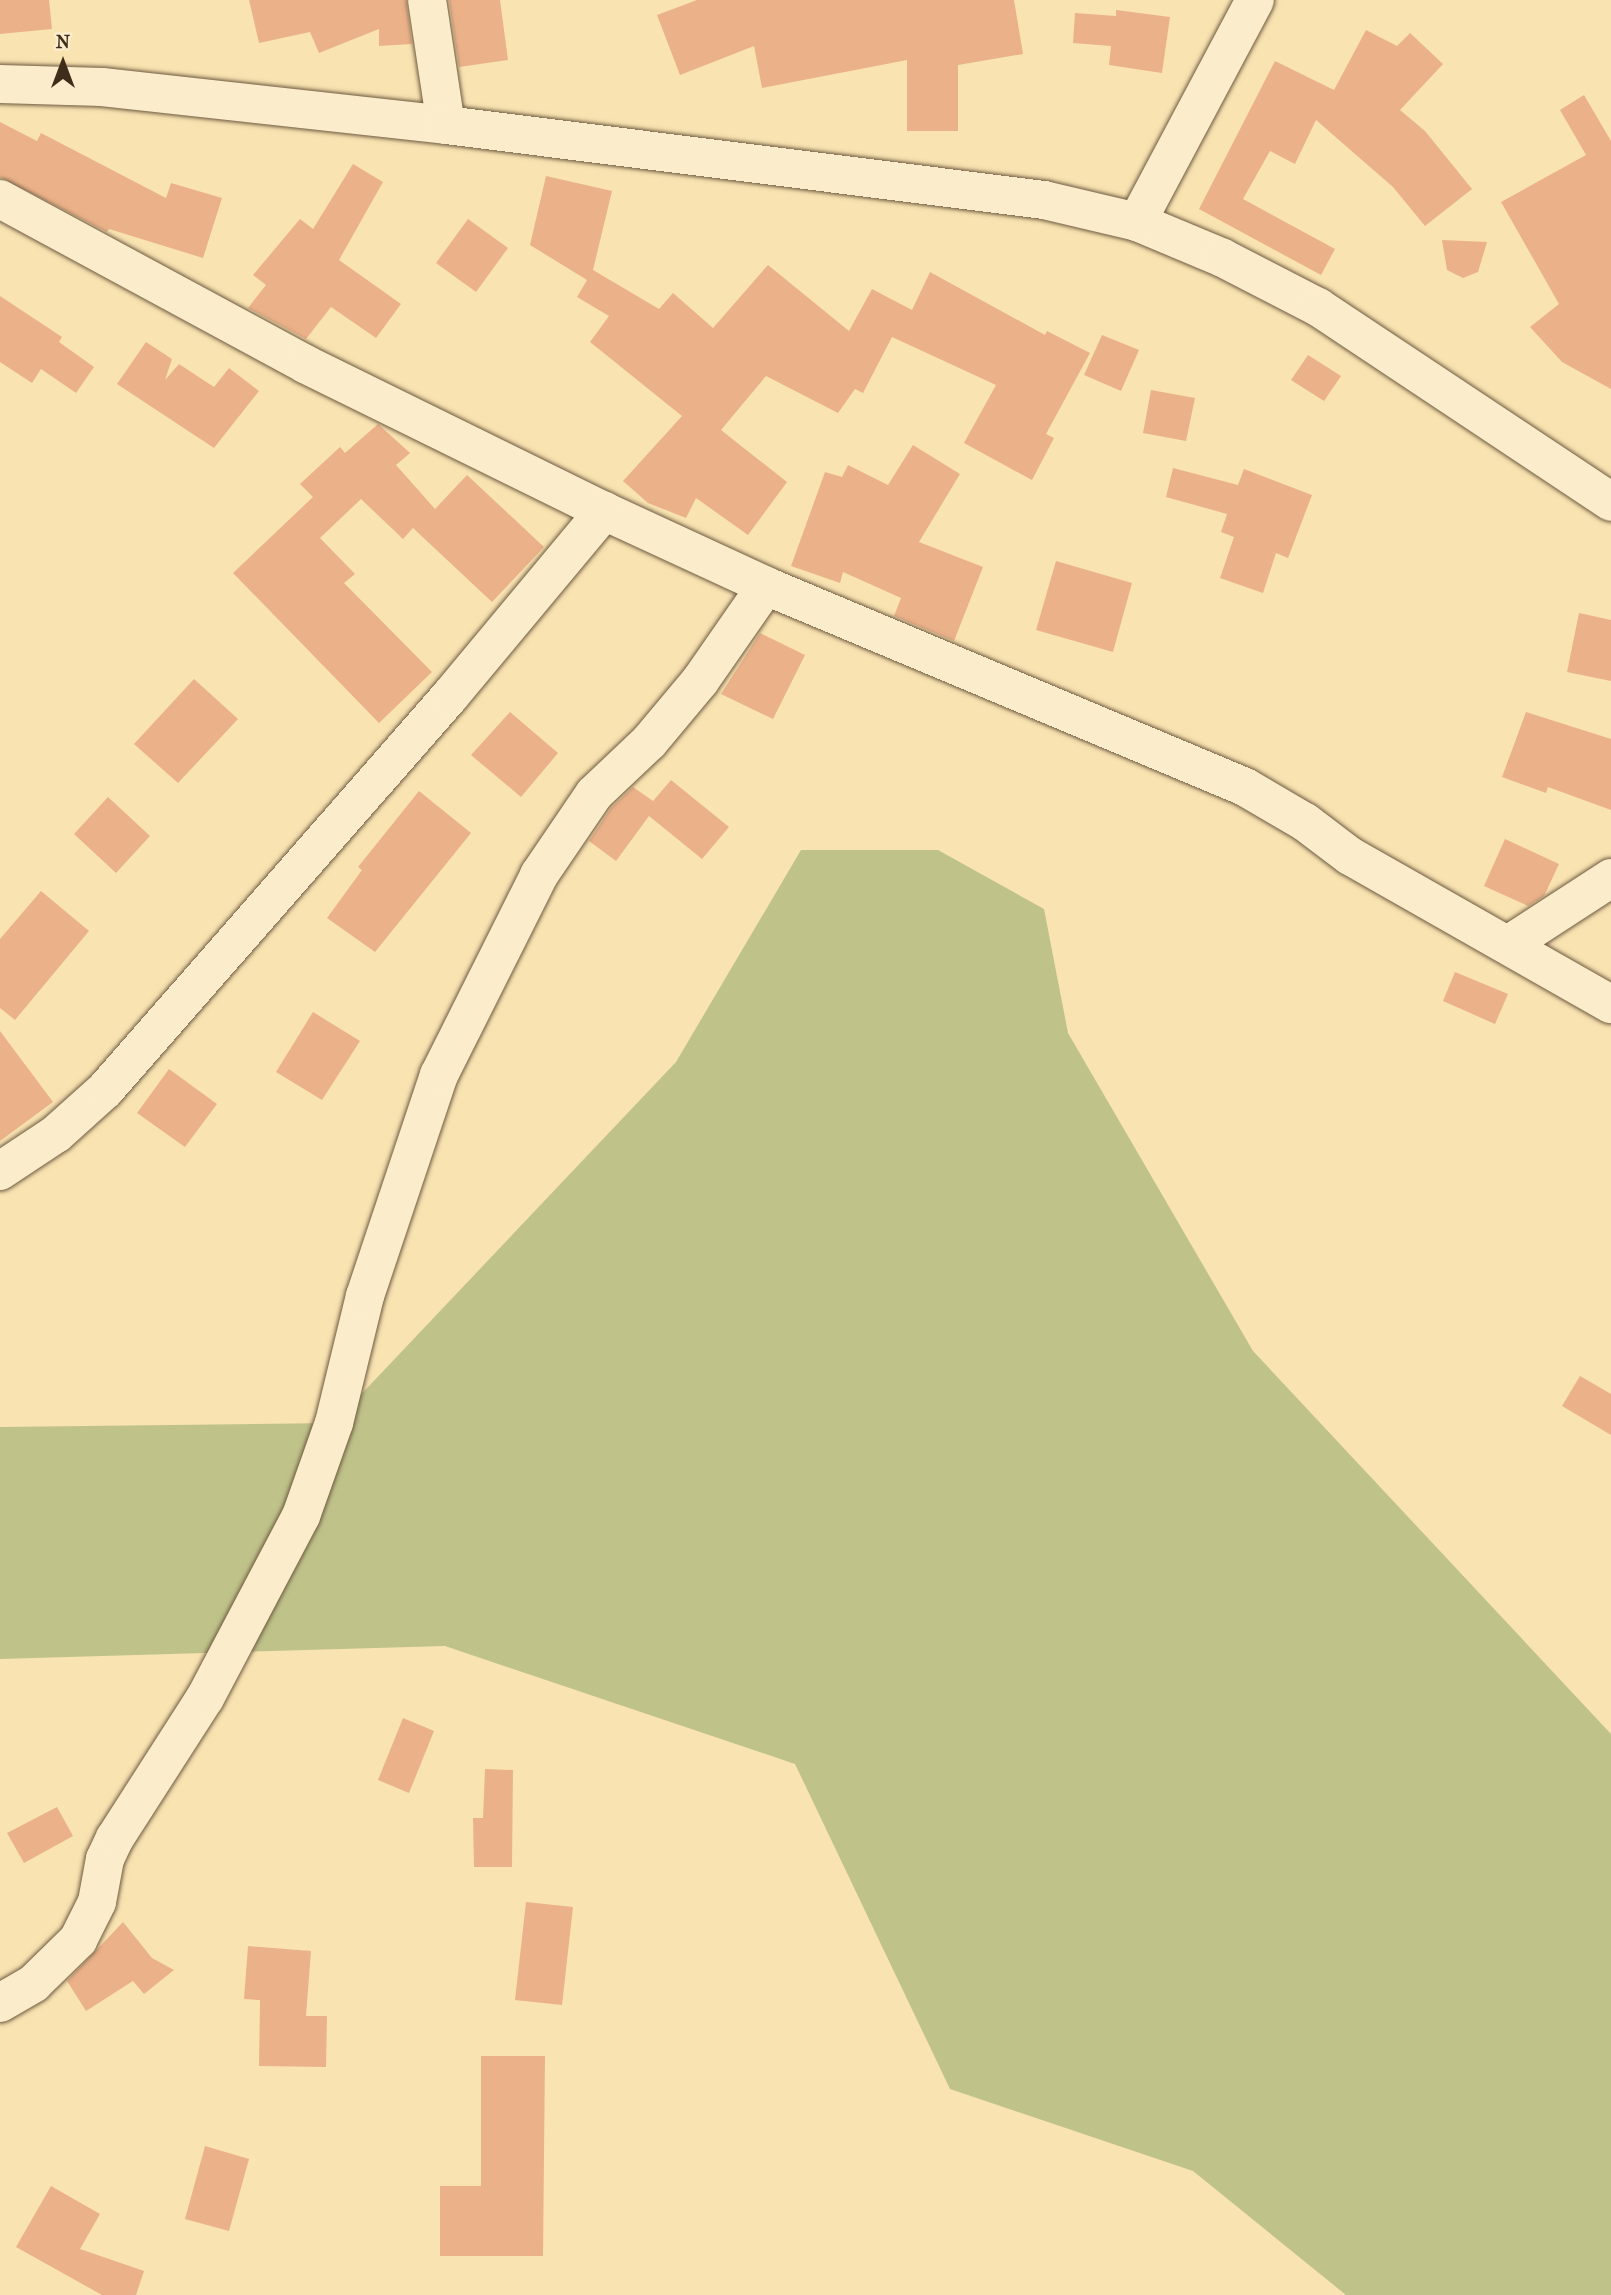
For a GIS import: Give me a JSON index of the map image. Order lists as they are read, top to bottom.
{
  "north": "top"
}
